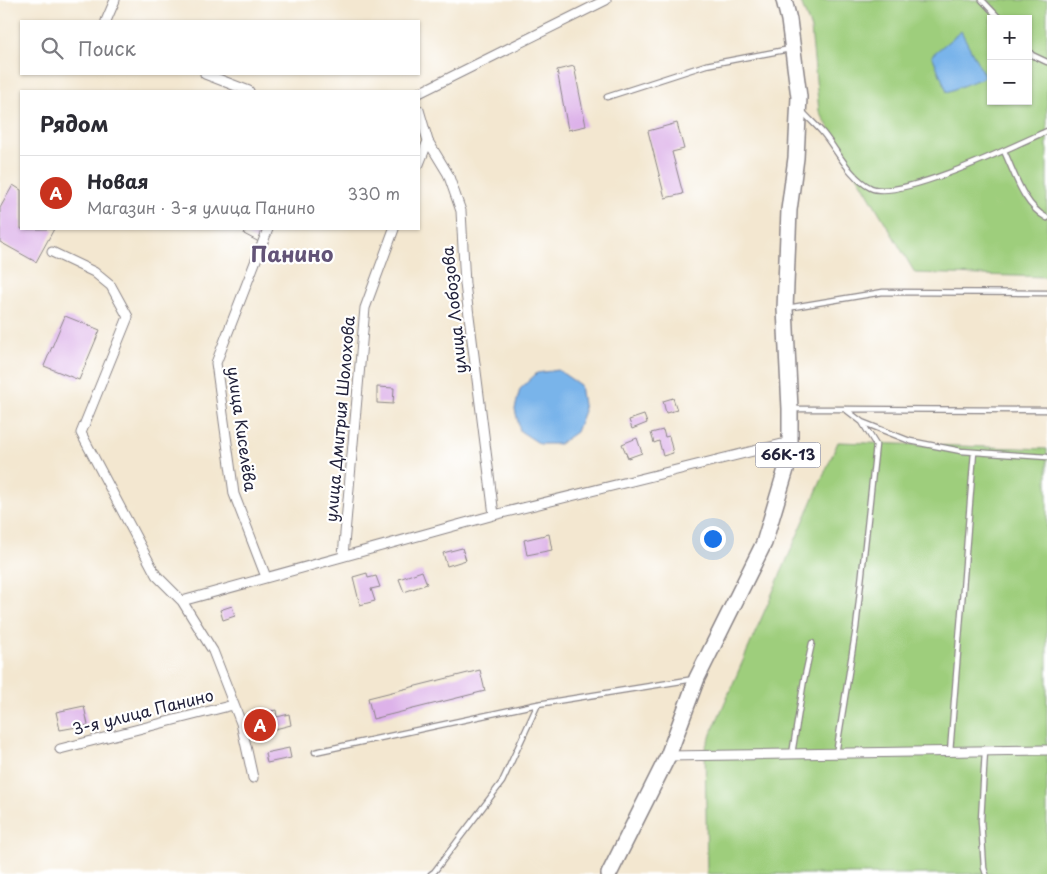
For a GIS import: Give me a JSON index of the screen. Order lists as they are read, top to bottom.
{
  "streets": {
    "main road": ["66К-13"],
    "street": [
      "улица Лобозова",
      "улица Дмитрия Шолохова",
      "улица Киселёва",
      "3-я улица Панино"
    ]
  },
  "districts": ["Панино"],
  "page": {
    "map_buttons": ["+", "−"],
    "search": "Поиск",
    "heading": "Рядом",
    "list": [
      {
        "mark": "A",
        "name": "Новая",
        "note": "Магазин · 3-я улица Панино",
        "value": "330 m"
      }
    ],
    "pins": "A"
  }
}
